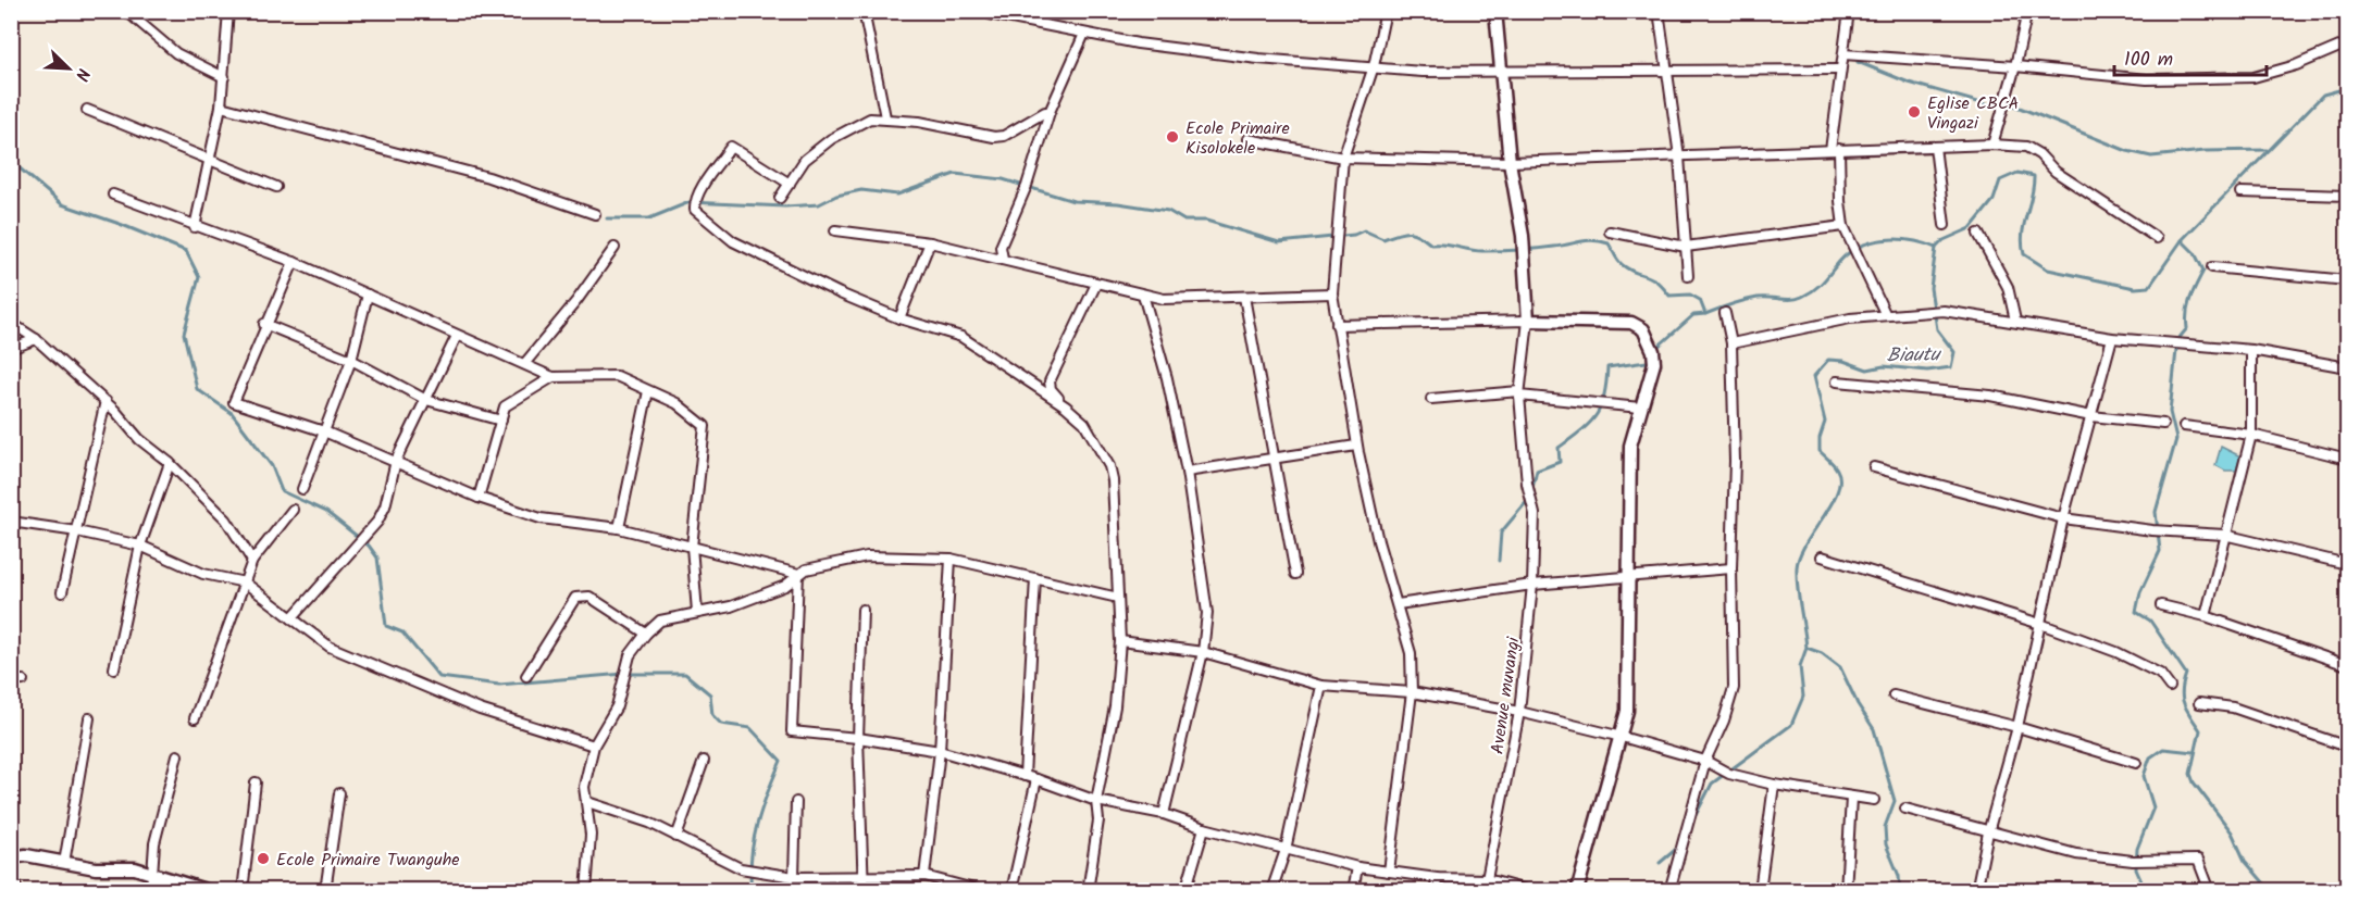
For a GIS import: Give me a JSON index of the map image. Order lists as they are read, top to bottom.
{
  "streets": {
    "street": ["Avenue muvangi"]
  },
  "water": ["Biautu"],
  "places": ["Eglise CBCA Vingazi", "Ecole Primaire Kisolokele", "Ecole Primaire Twanguhe"],
  "scale_bar": "100 m",
  "north": "bottom right"
}
